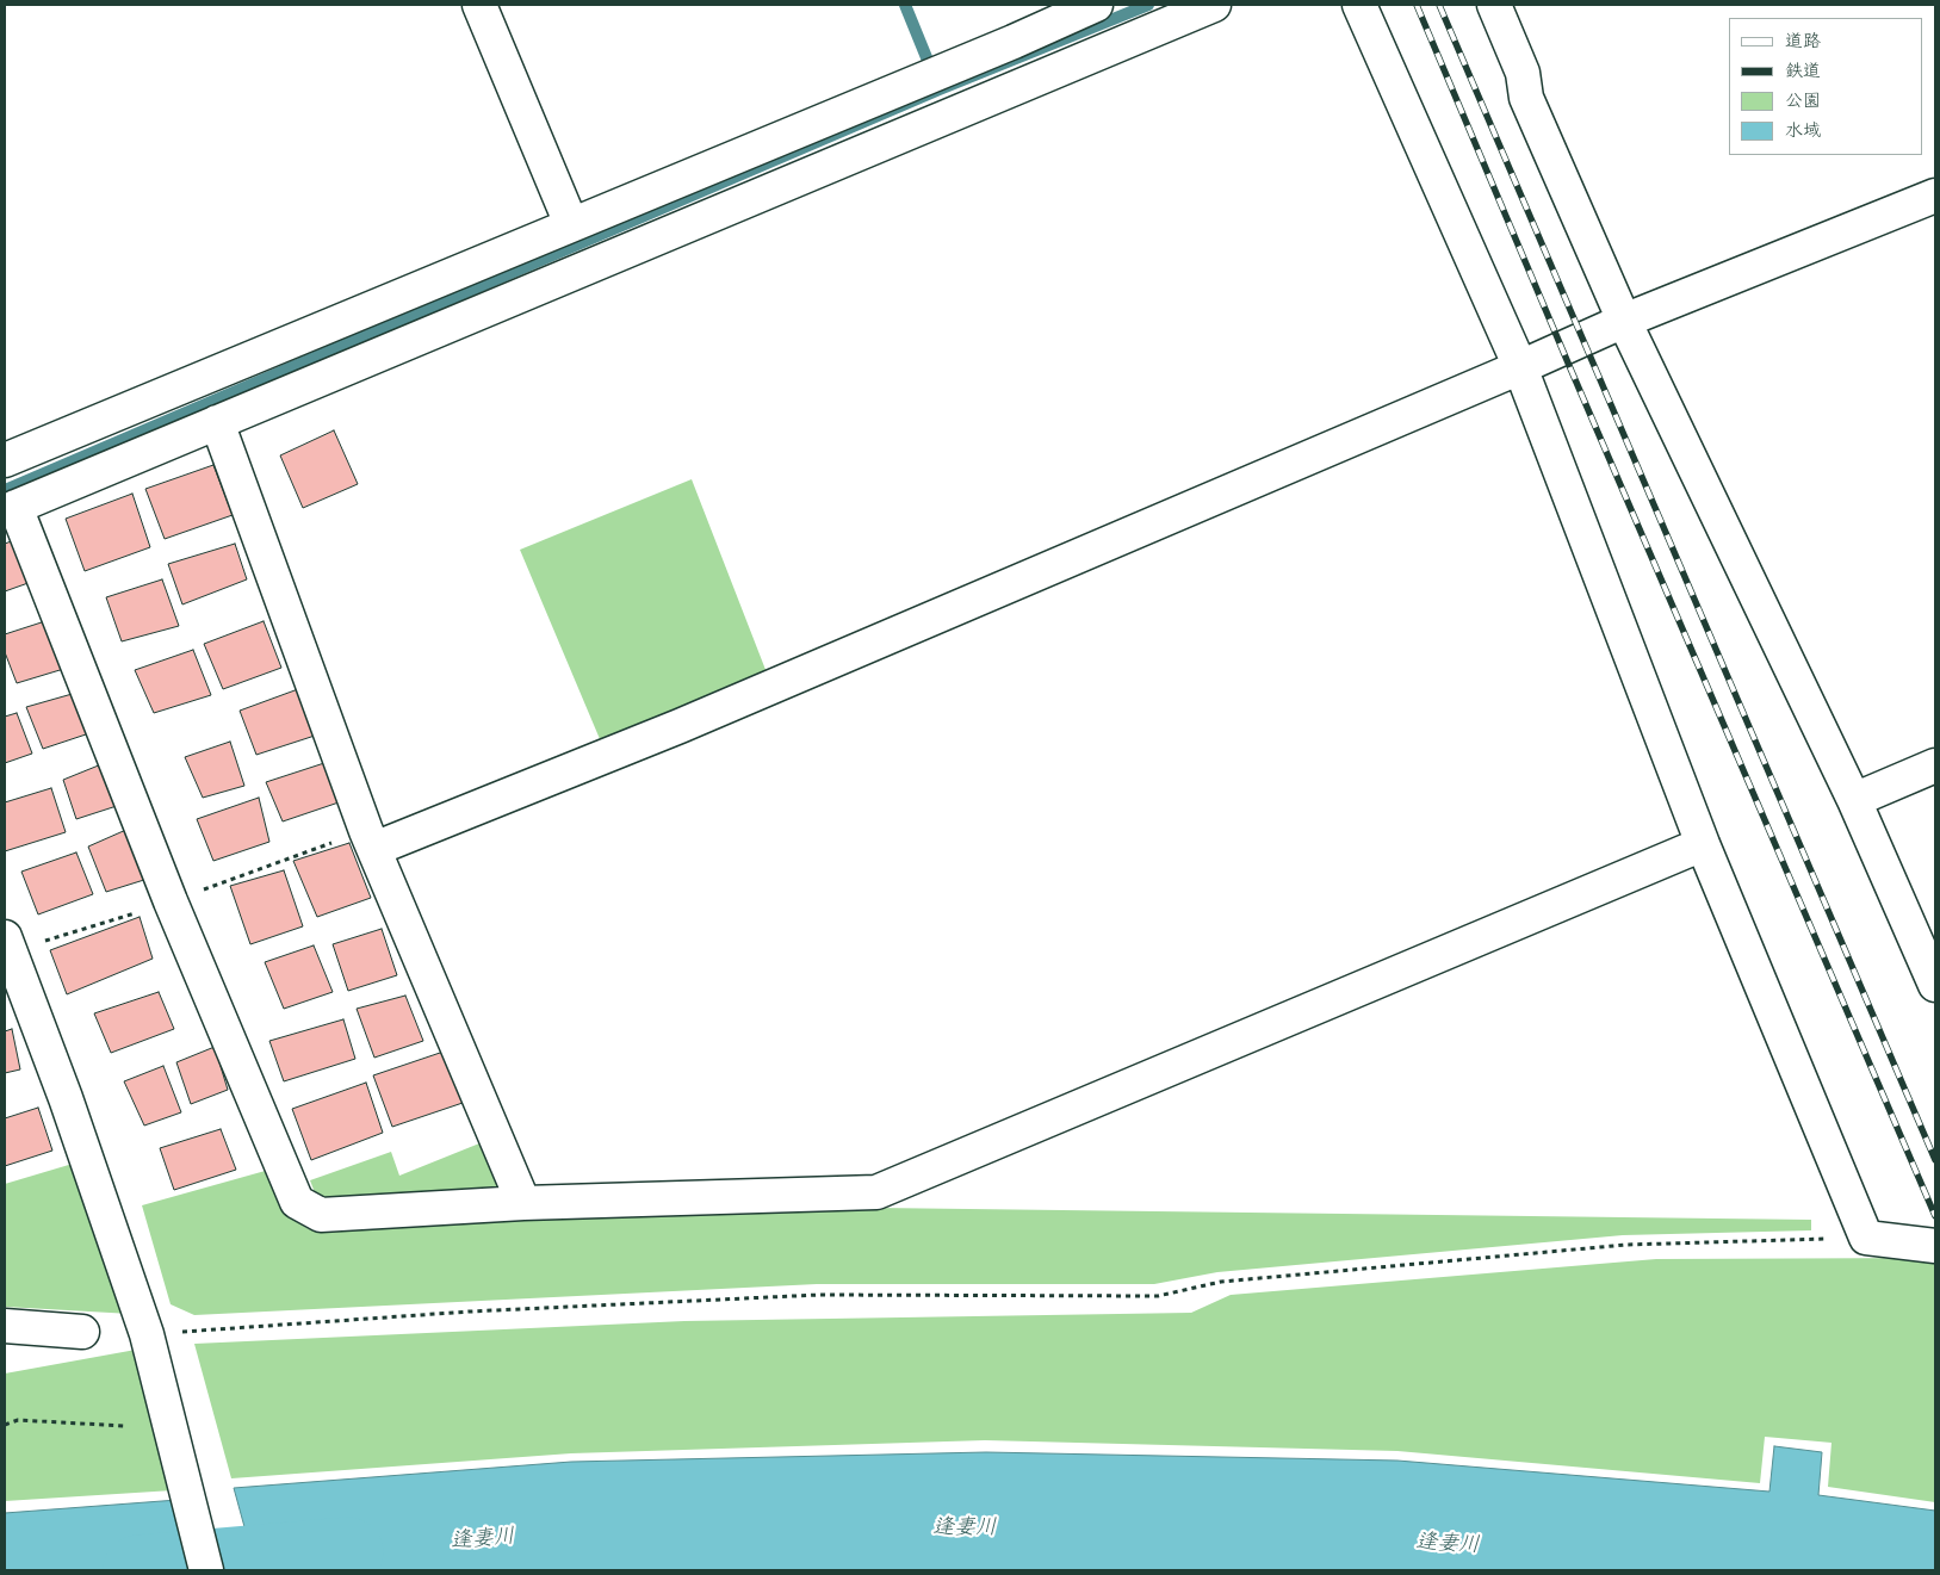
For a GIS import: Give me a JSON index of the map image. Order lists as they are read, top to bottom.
{
  "water": ["逢妻川"],
  "legend": [
    "道路",
    "鉄道",
    "公園",
    "水域"
  ]
}
